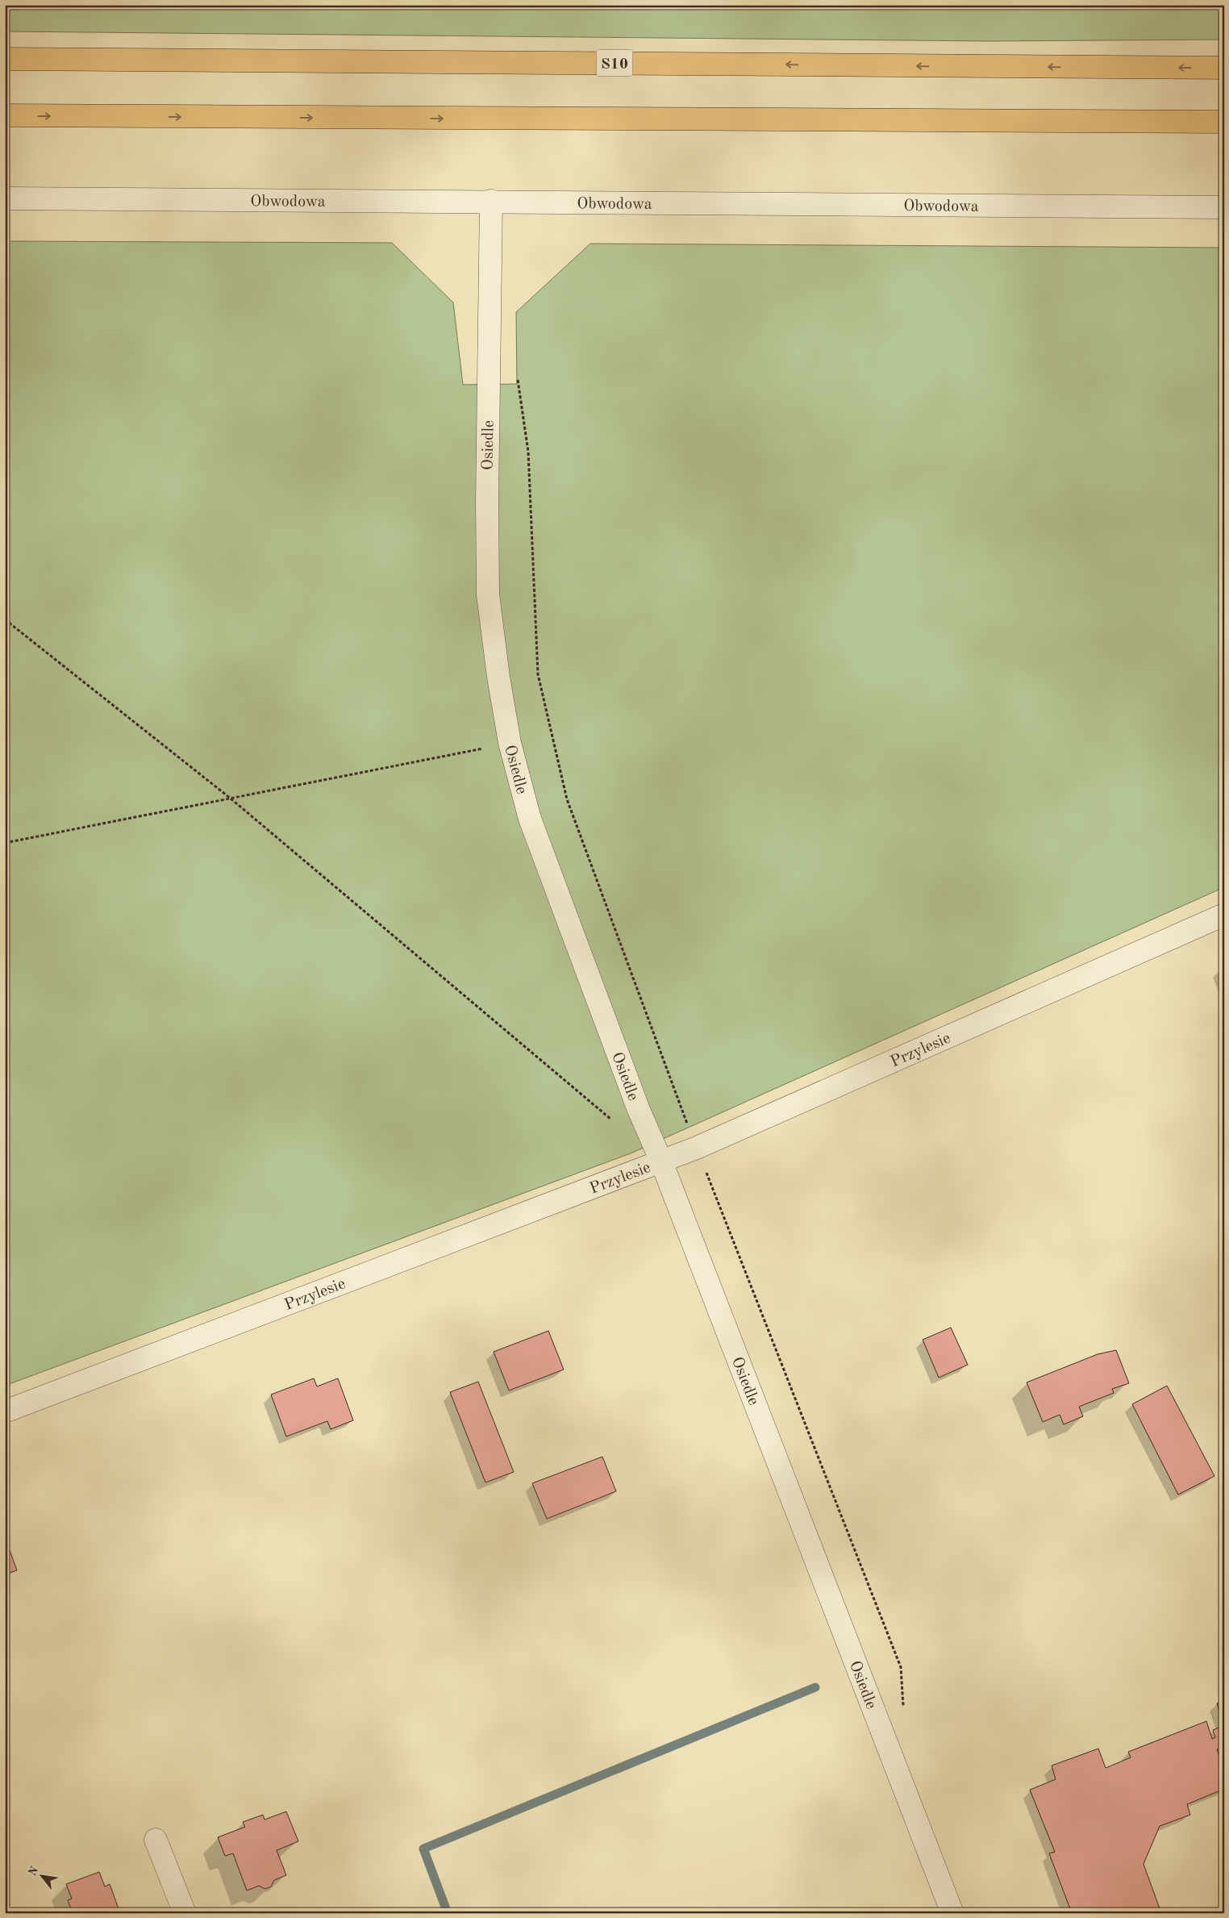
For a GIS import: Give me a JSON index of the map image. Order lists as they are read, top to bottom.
{
  "streets": {
    "highway": ["S10"],
    "street": ["Obwodowa", "Osiedle", "Przylesie"]
  },
  "crossings": [
    ["Obwodowa", "Osiedle"],
    ["Osiedle", "Przylesie"]
  ],
  "north": "top left"
}
